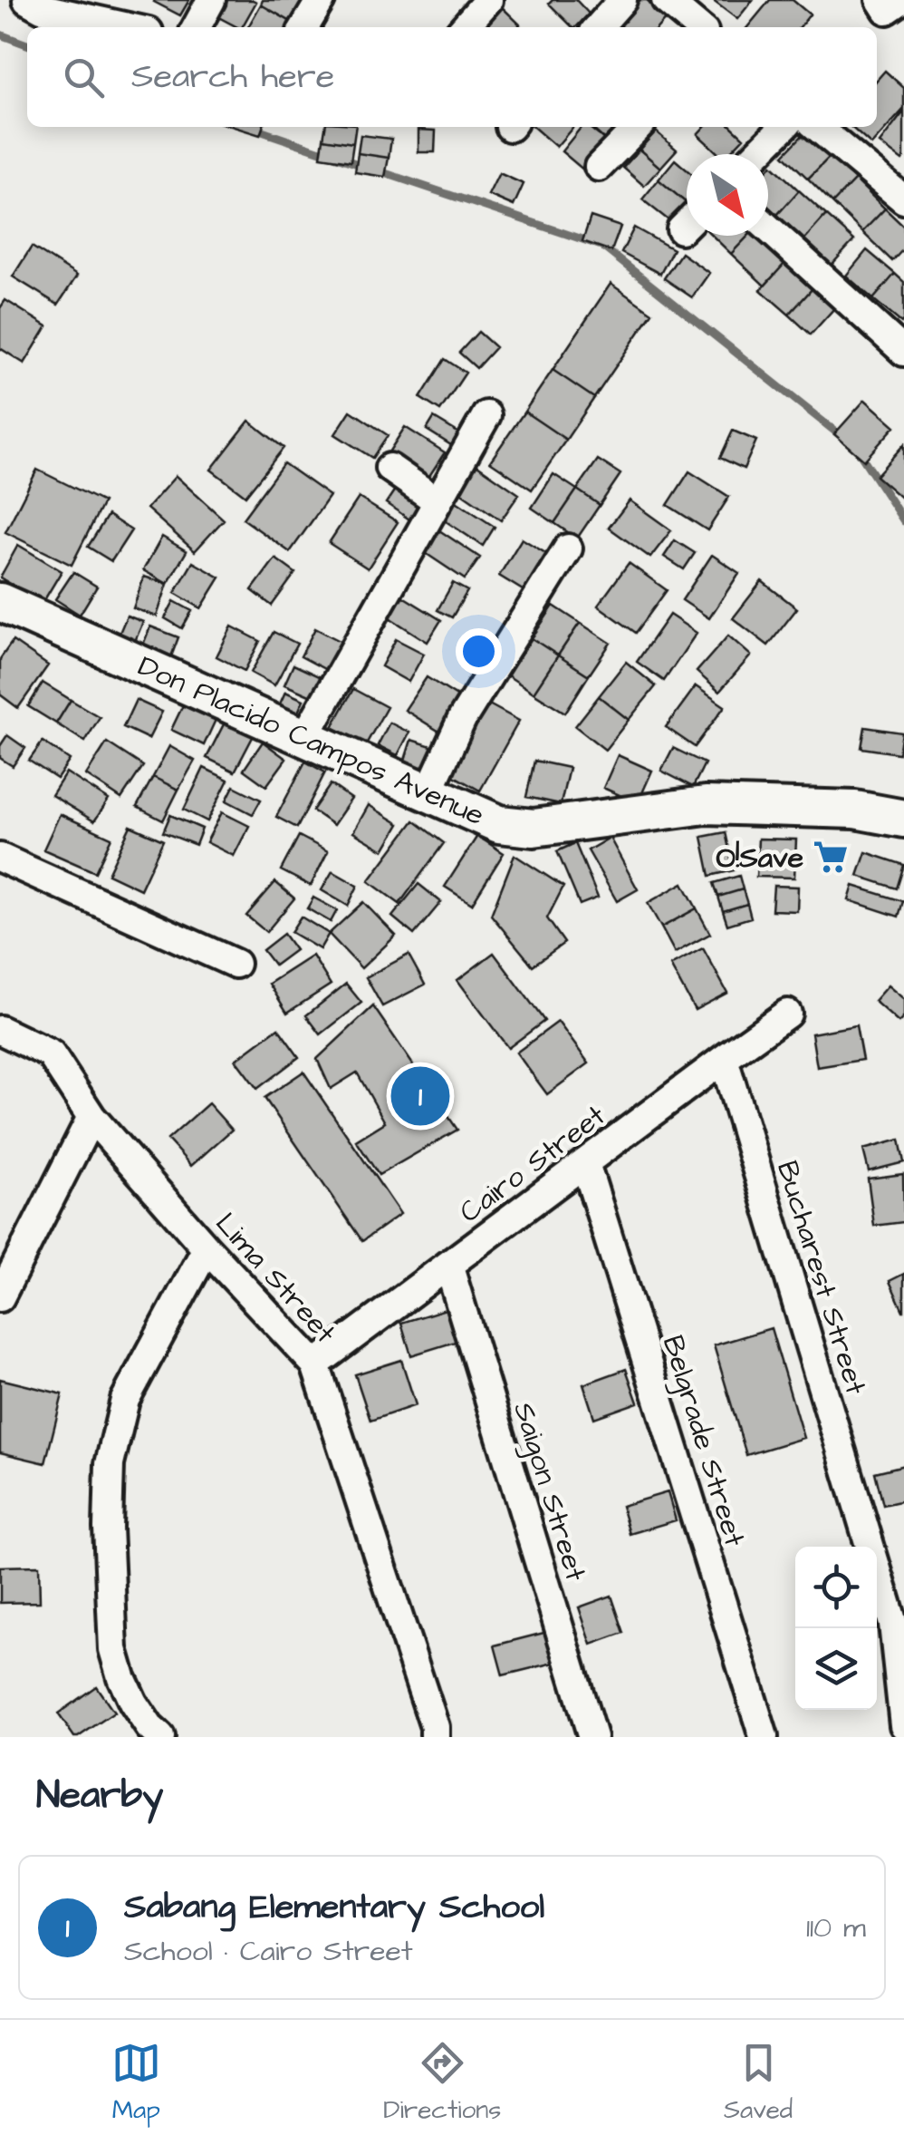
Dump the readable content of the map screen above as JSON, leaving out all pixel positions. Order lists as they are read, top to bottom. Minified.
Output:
{"streets":{"main road":["Don Placido Campos Avenue"],"street":["Cairo Street","Lima Street","Bucharest Street","Belgrade Street","Saigon Street"]},"crossings":[["Cairo Street","Lima Street"],["Cairo Street","Bucharest Street"],["Cairo Street","Belgrade Street"],["Cairo Street","Saigon Street"]],"places":{"supermarket":["O!Save"]},"north":"bottom right","page":{"search":"Search here","pins":"1","heading":"Nearby","list":[{"mark":"1","name":"Sabang Elementary School","note":"School · Cairo Street","value":"110 m"}],"nav":["Map","Directions","Saved"]}}
